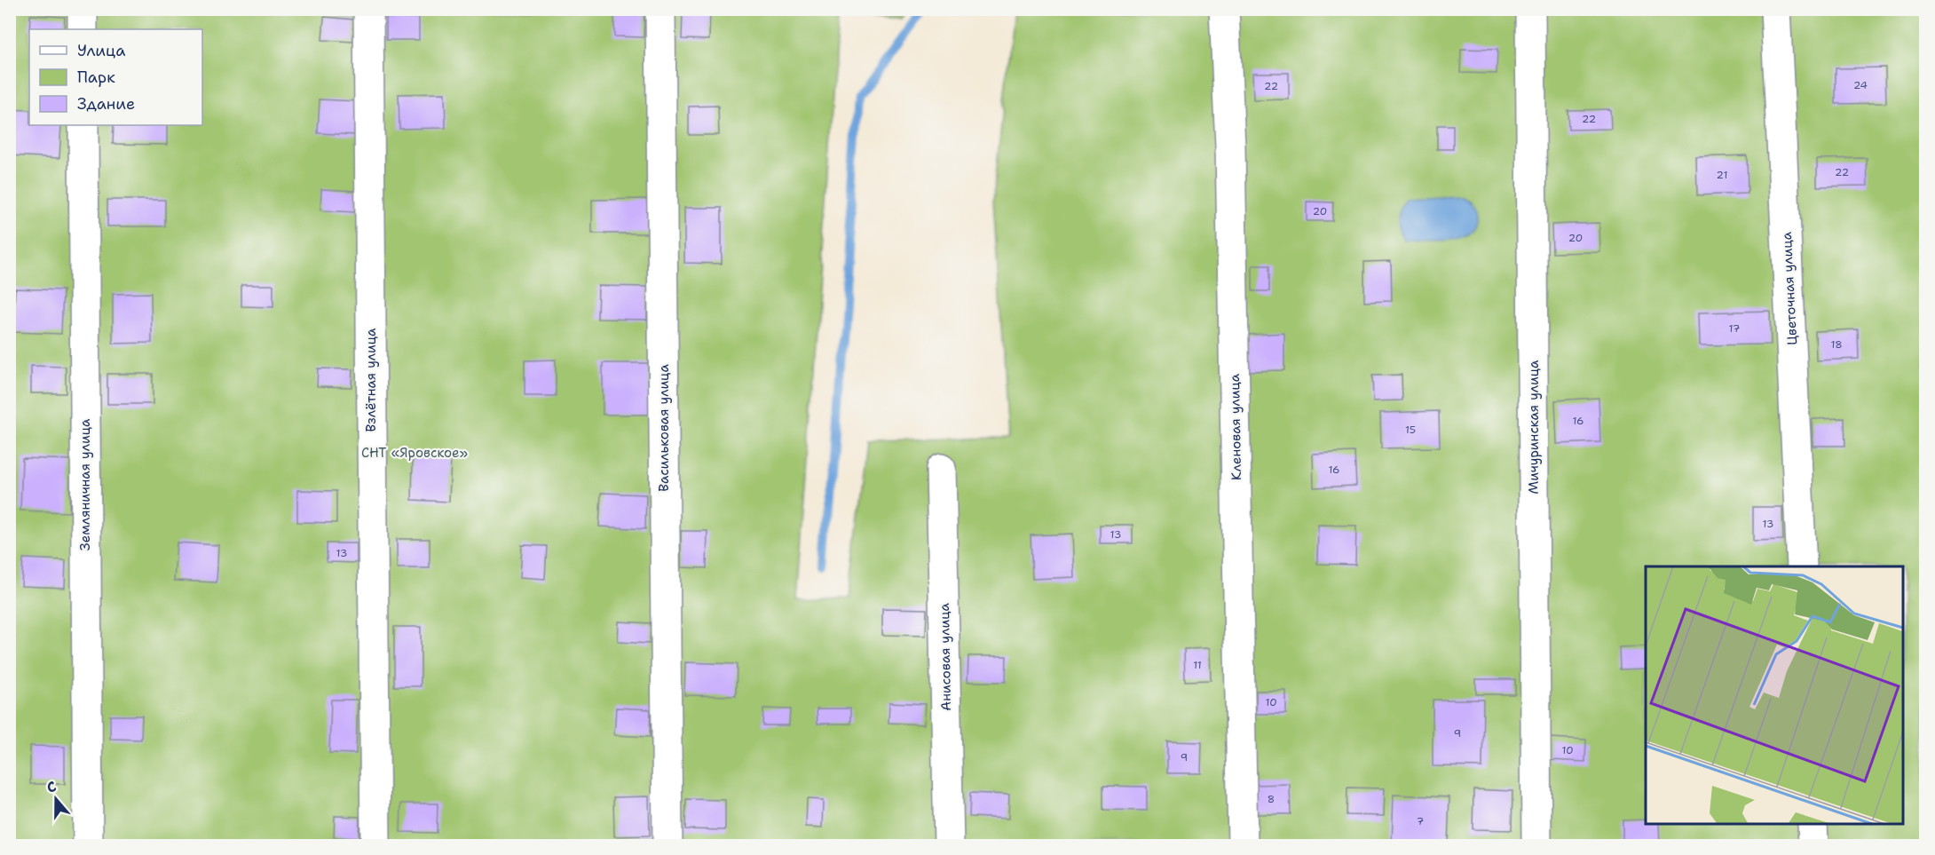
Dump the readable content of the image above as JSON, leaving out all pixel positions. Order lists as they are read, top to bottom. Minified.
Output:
{"streets":{"street":["Цветочная улица","Взлётная улица","Кленовая улица","Мичуринская улица","Васильковая улица","Земляничная улица","Анисовая улица"]},"parks":["СНТ «Яровское»"],"house_numbers":["24","22","22","22","21","20","20","17","18","16","15","16","13","13","13","11","10","9","10","9","8","7"],"legend":["Улица","Парк","Здание"],"north":"top"}
